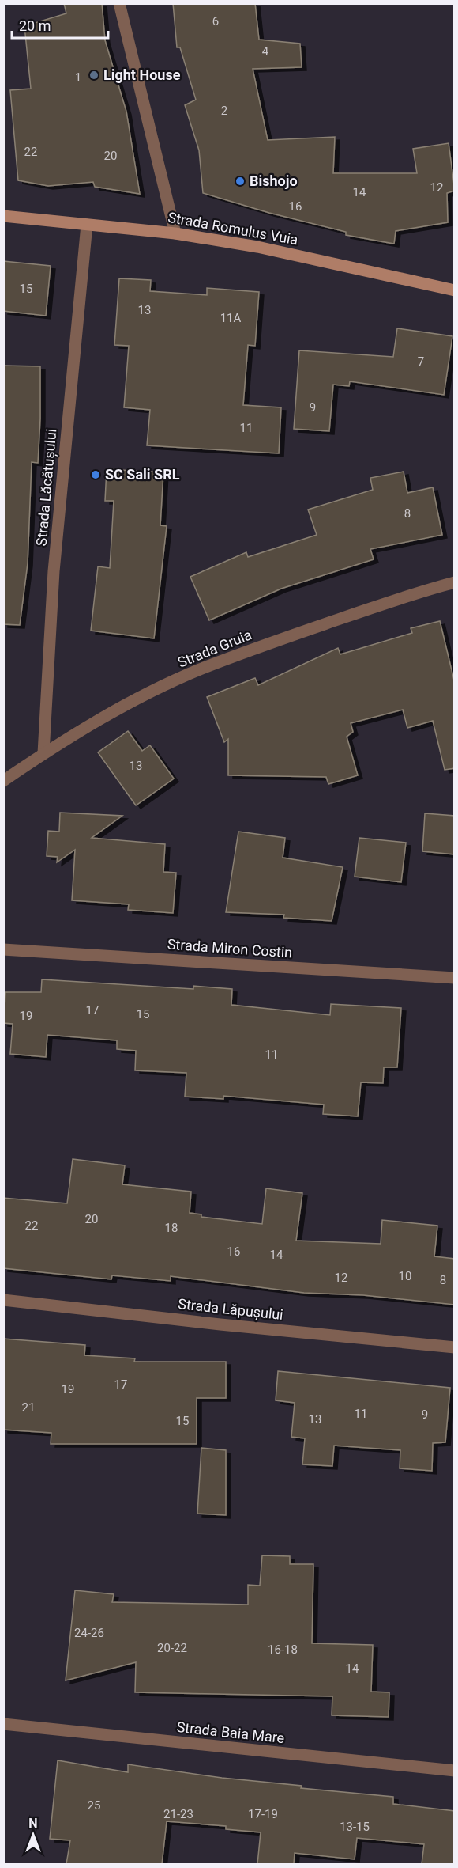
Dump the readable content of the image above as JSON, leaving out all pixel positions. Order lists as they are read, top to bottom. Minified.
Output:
{"streets":{"street":["Strada Romulus Vuia","Strada Lăcătușului","Strada Gruia","Strada Miron Costin","Strada Lăpușului","Strada Baia Mare"]},"crossings":[["Strada Romulus Vuia","Strada Lăcătușului"],["Strada Lăcătușului","Strada Gruia"]],"places":["Light House","Bishojo","SC Sali SRL"],"house_numbers":["6","4","1","2","22","20","12","14","16","15","13","11A","7","9","11","8","13","17","15","19","11","20","22","18","16","14","10","12","8","17","19","21","11","9","13","15","24-26","20-22","16-18","14","25","21-23","17-19","13-15"],"scale_bar":"20 m","north":"top"}
